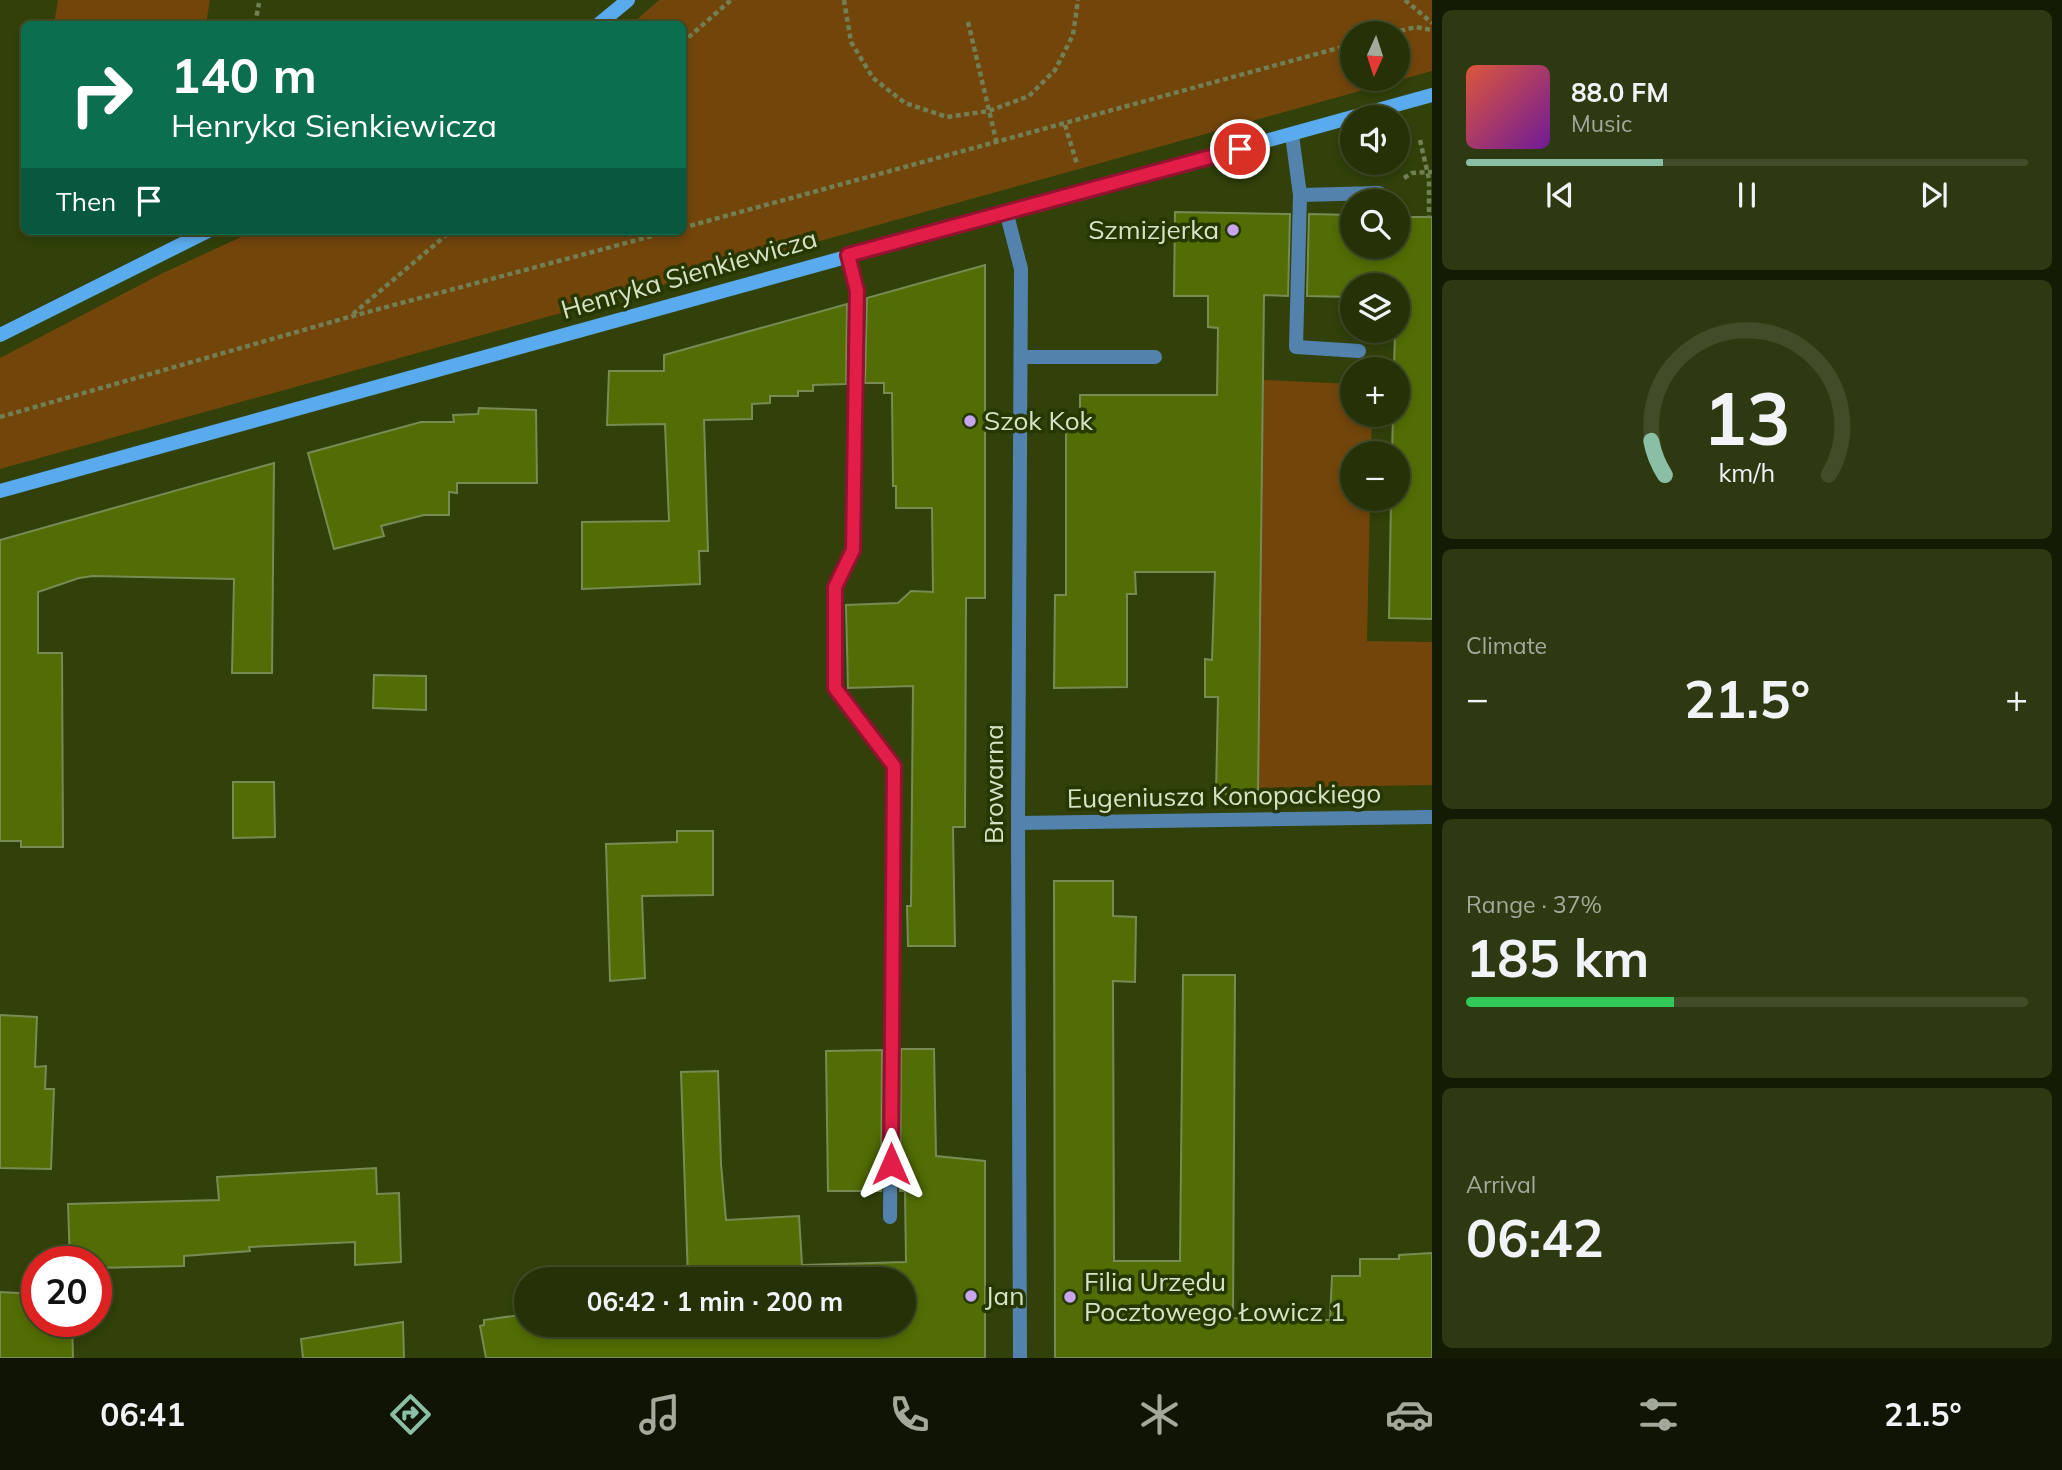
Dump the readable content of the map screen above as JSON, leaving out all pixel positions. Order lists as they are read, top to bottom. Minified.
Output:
{"streets":{"street":["Henryka Sienkiewicza","Browarna","Eugeniusza Konopackiego"]},"crossings":[["Henryka Sienkiewicza","Browarna"],["Browarna","Eugeniusza Konopackiego"]],"places":["Szmizjerka","Szok Kok","Jan","Filia Urzędu Pocztowego Łowicz 1"],"north":"bottom","page":{"map_buttons":["+","−"],"turn":["140 m","Henryka Sienkiewicza"],"song":["88.0 FM","Music"],"then":"Then","tile":["Climate",["Range · 37%","185 km"],["Arrival","06:42"]],"heat":["−","21.5°","+"],"limit":"20","trip":"06:42 · 1 min · 200 m","tabs":["06:41","21.5°"],"gauge":["13","km/h"]}}
